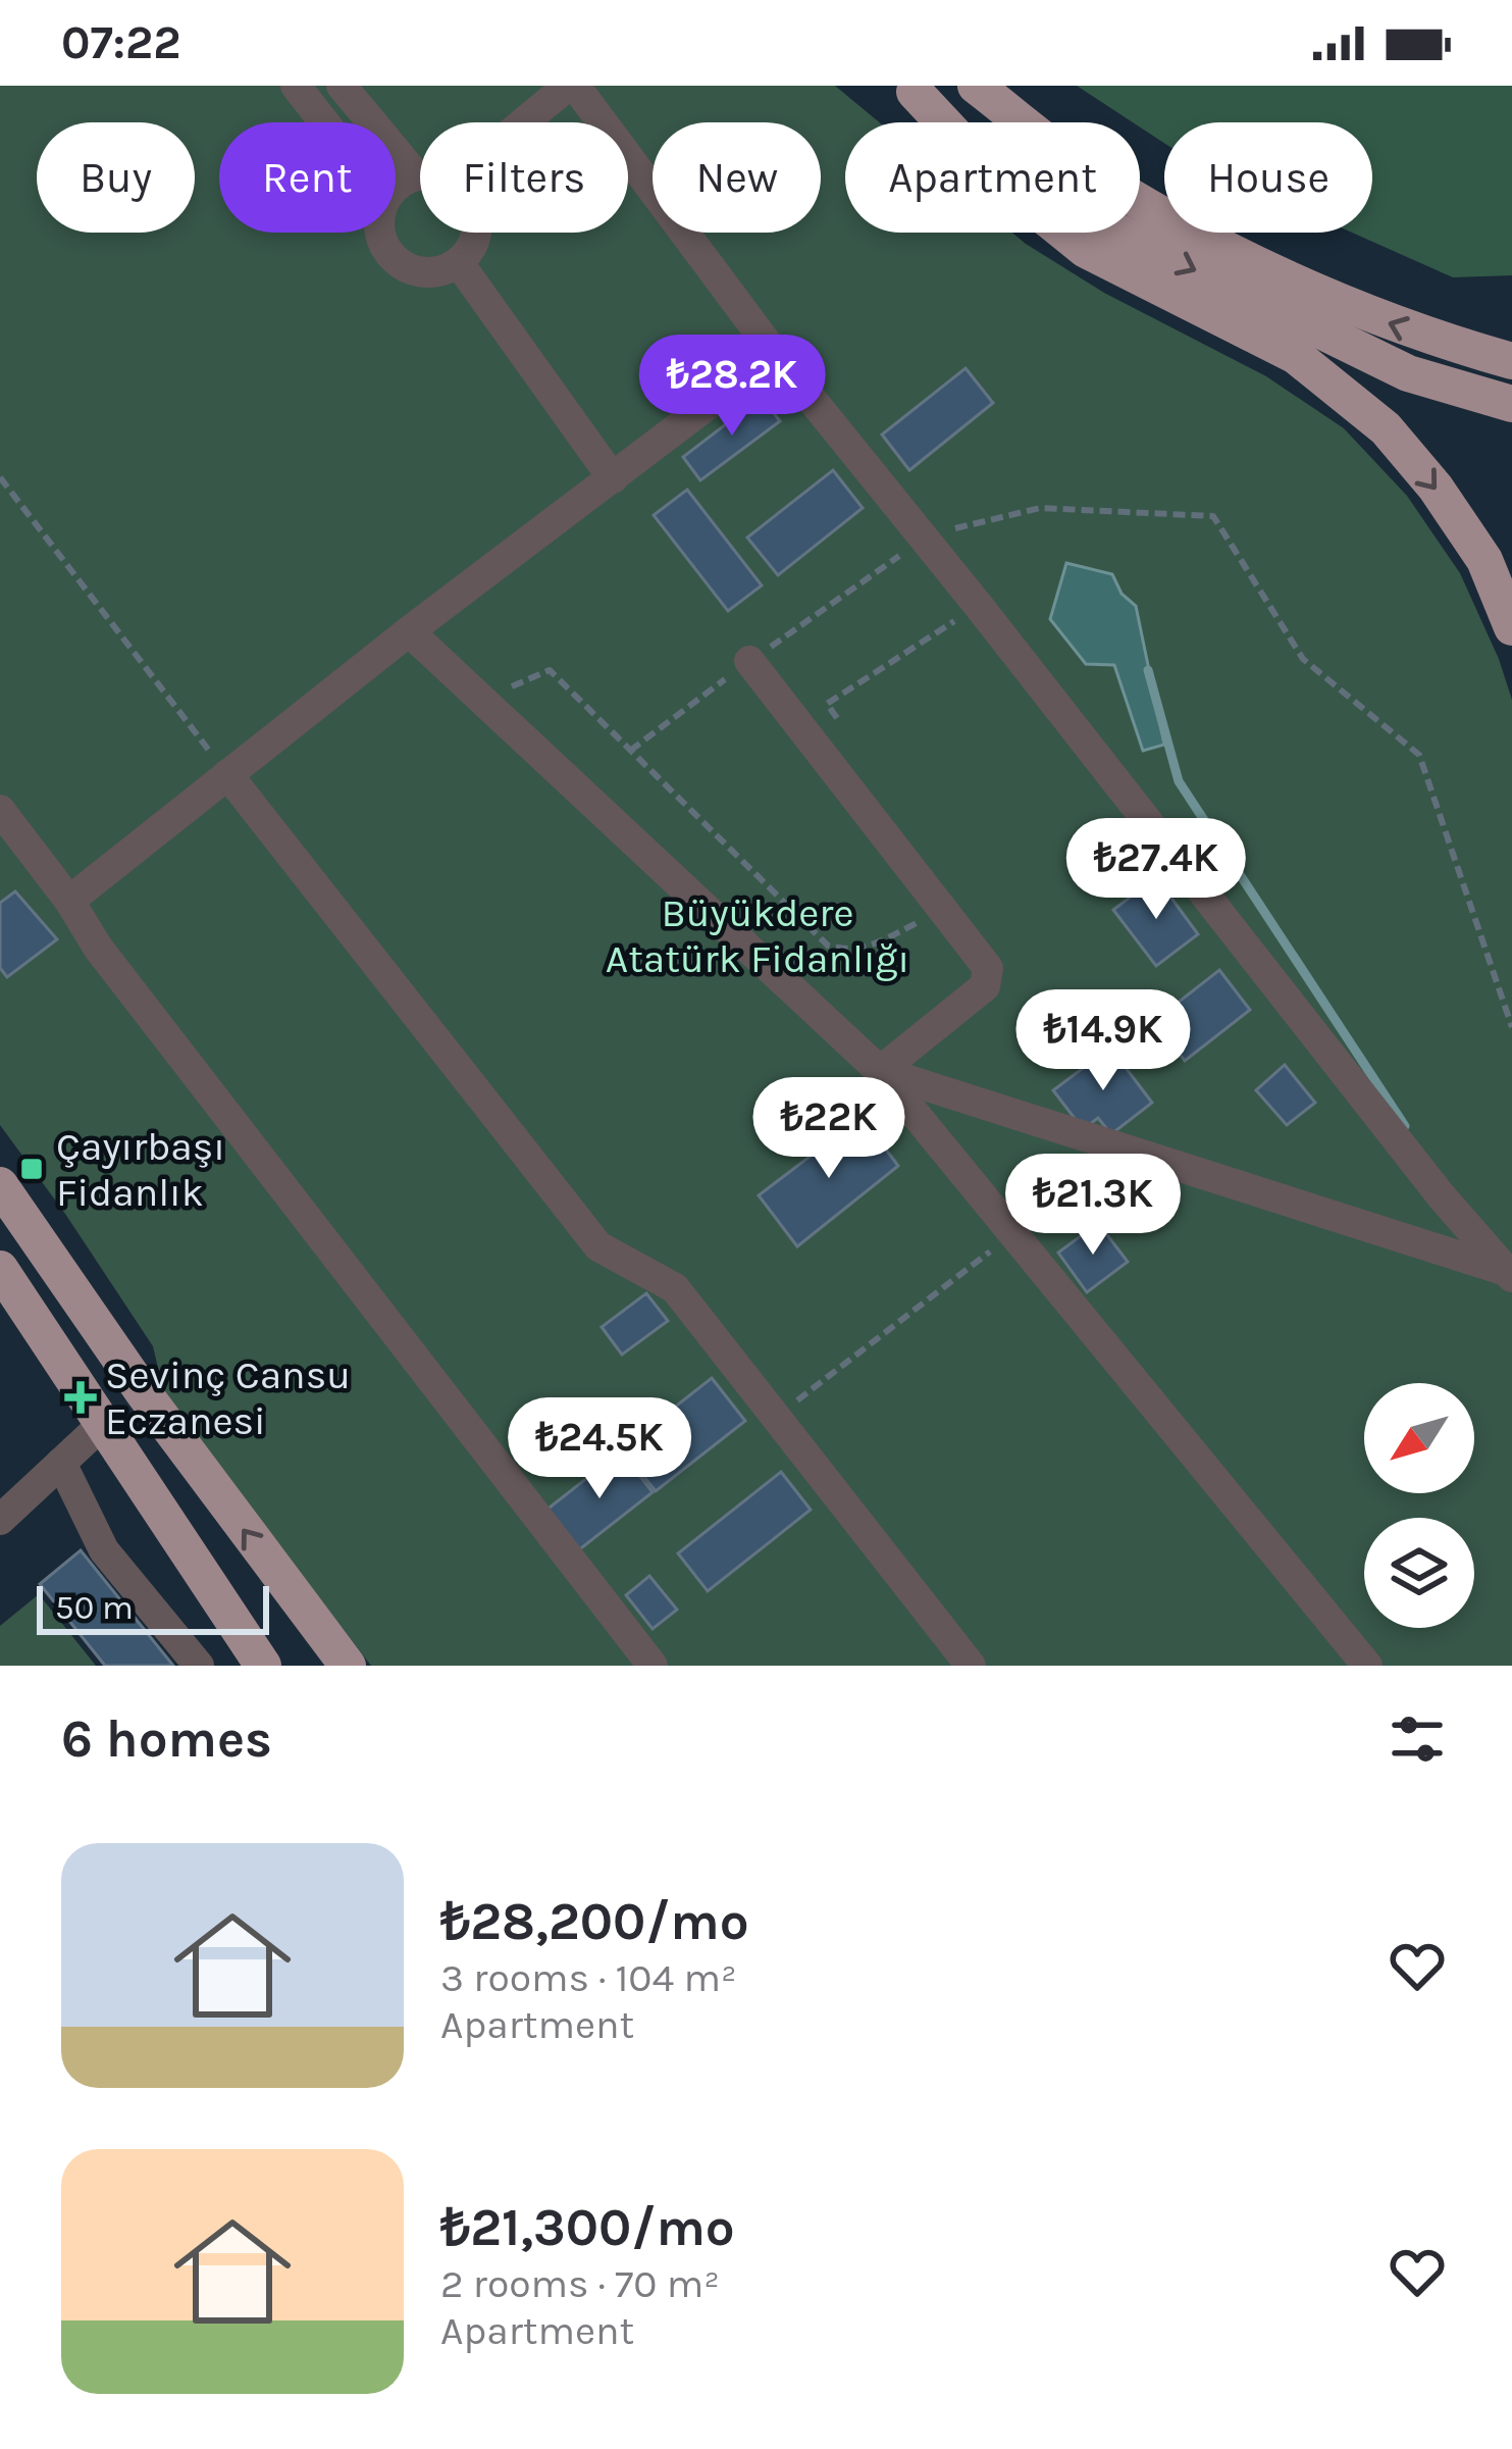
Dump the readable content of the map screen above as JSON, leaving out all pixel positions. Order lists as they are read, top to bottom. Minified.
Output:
{"parks":["Büyükdere Atatürk Fidanlığı"],"places":{"transit":["Çayırbaşı Fidanlık"],"health":["Sevinç Cansu Eczanesi"]},"scale_bar":"50 m","north":"bottom left","page":{"status":"07:22","chip":["Buy","Rent","Filters","New","Apartment","House"],"price":["₺28.2K","₺27.4K","₺14.9K","₺22K","₺21.3K","₺24.5K"],"scale":"50 m","heading":"6 homes","list":[{"name":"₺28,200/mo","note":"3 rooms · 104 m² · Apartment"},{"name":"₺21,300/mo","note":"2 rooms · 70 m² · Apartment"}]}}
